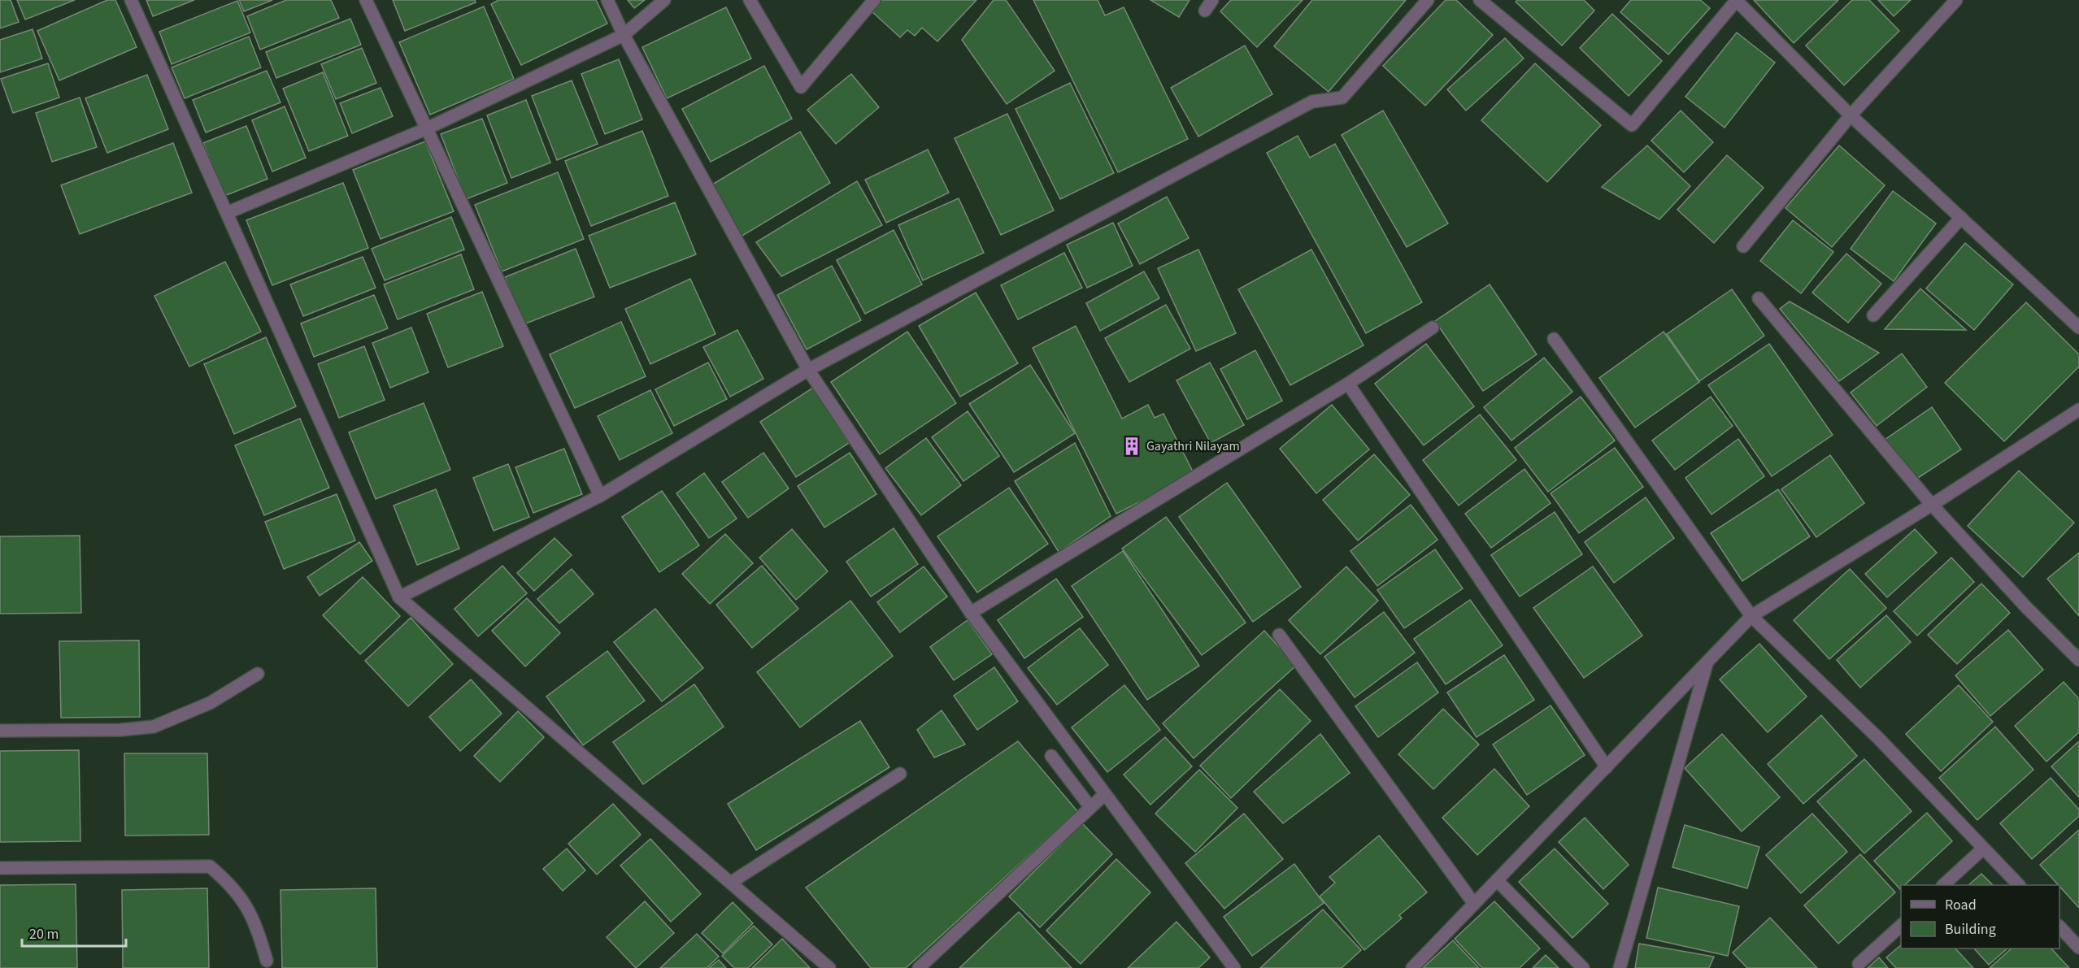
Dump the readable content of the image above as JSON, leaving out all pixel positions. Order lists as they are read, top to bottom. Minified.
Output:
{"places":{"building":["Gayathri Nilayam"]},"legend":["Road","Building"],"scale_bar":"20 m"}
